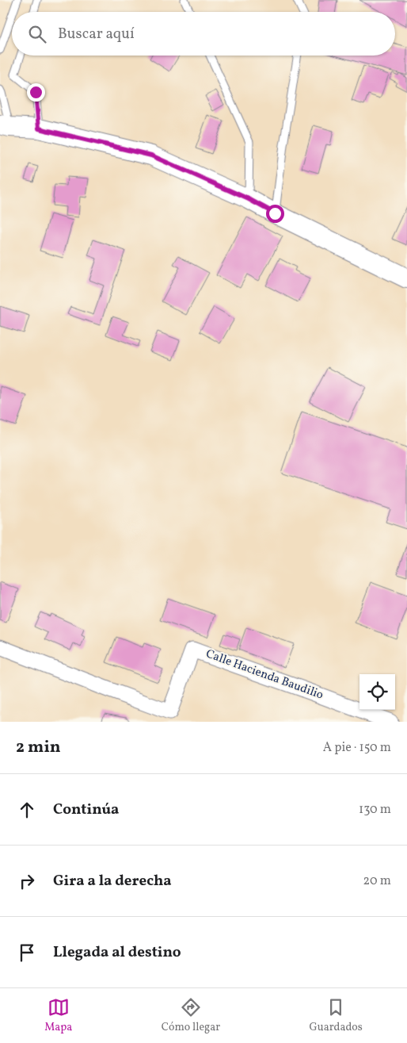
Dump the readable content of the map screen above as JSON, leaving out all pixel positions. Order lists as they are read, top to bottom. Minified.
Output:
{"streets":{"street":["Calle Hacienda Baudilio"]},"page":{"search":"Buscar aquí","heading":["2 min","A pie · 150 m"],"list":[["Continúa","130 m"],["Gira a la derecha","20 m"],"Llegada al destino"],"nav":["Mapa","Cómo llegar","Guardados"]}}
